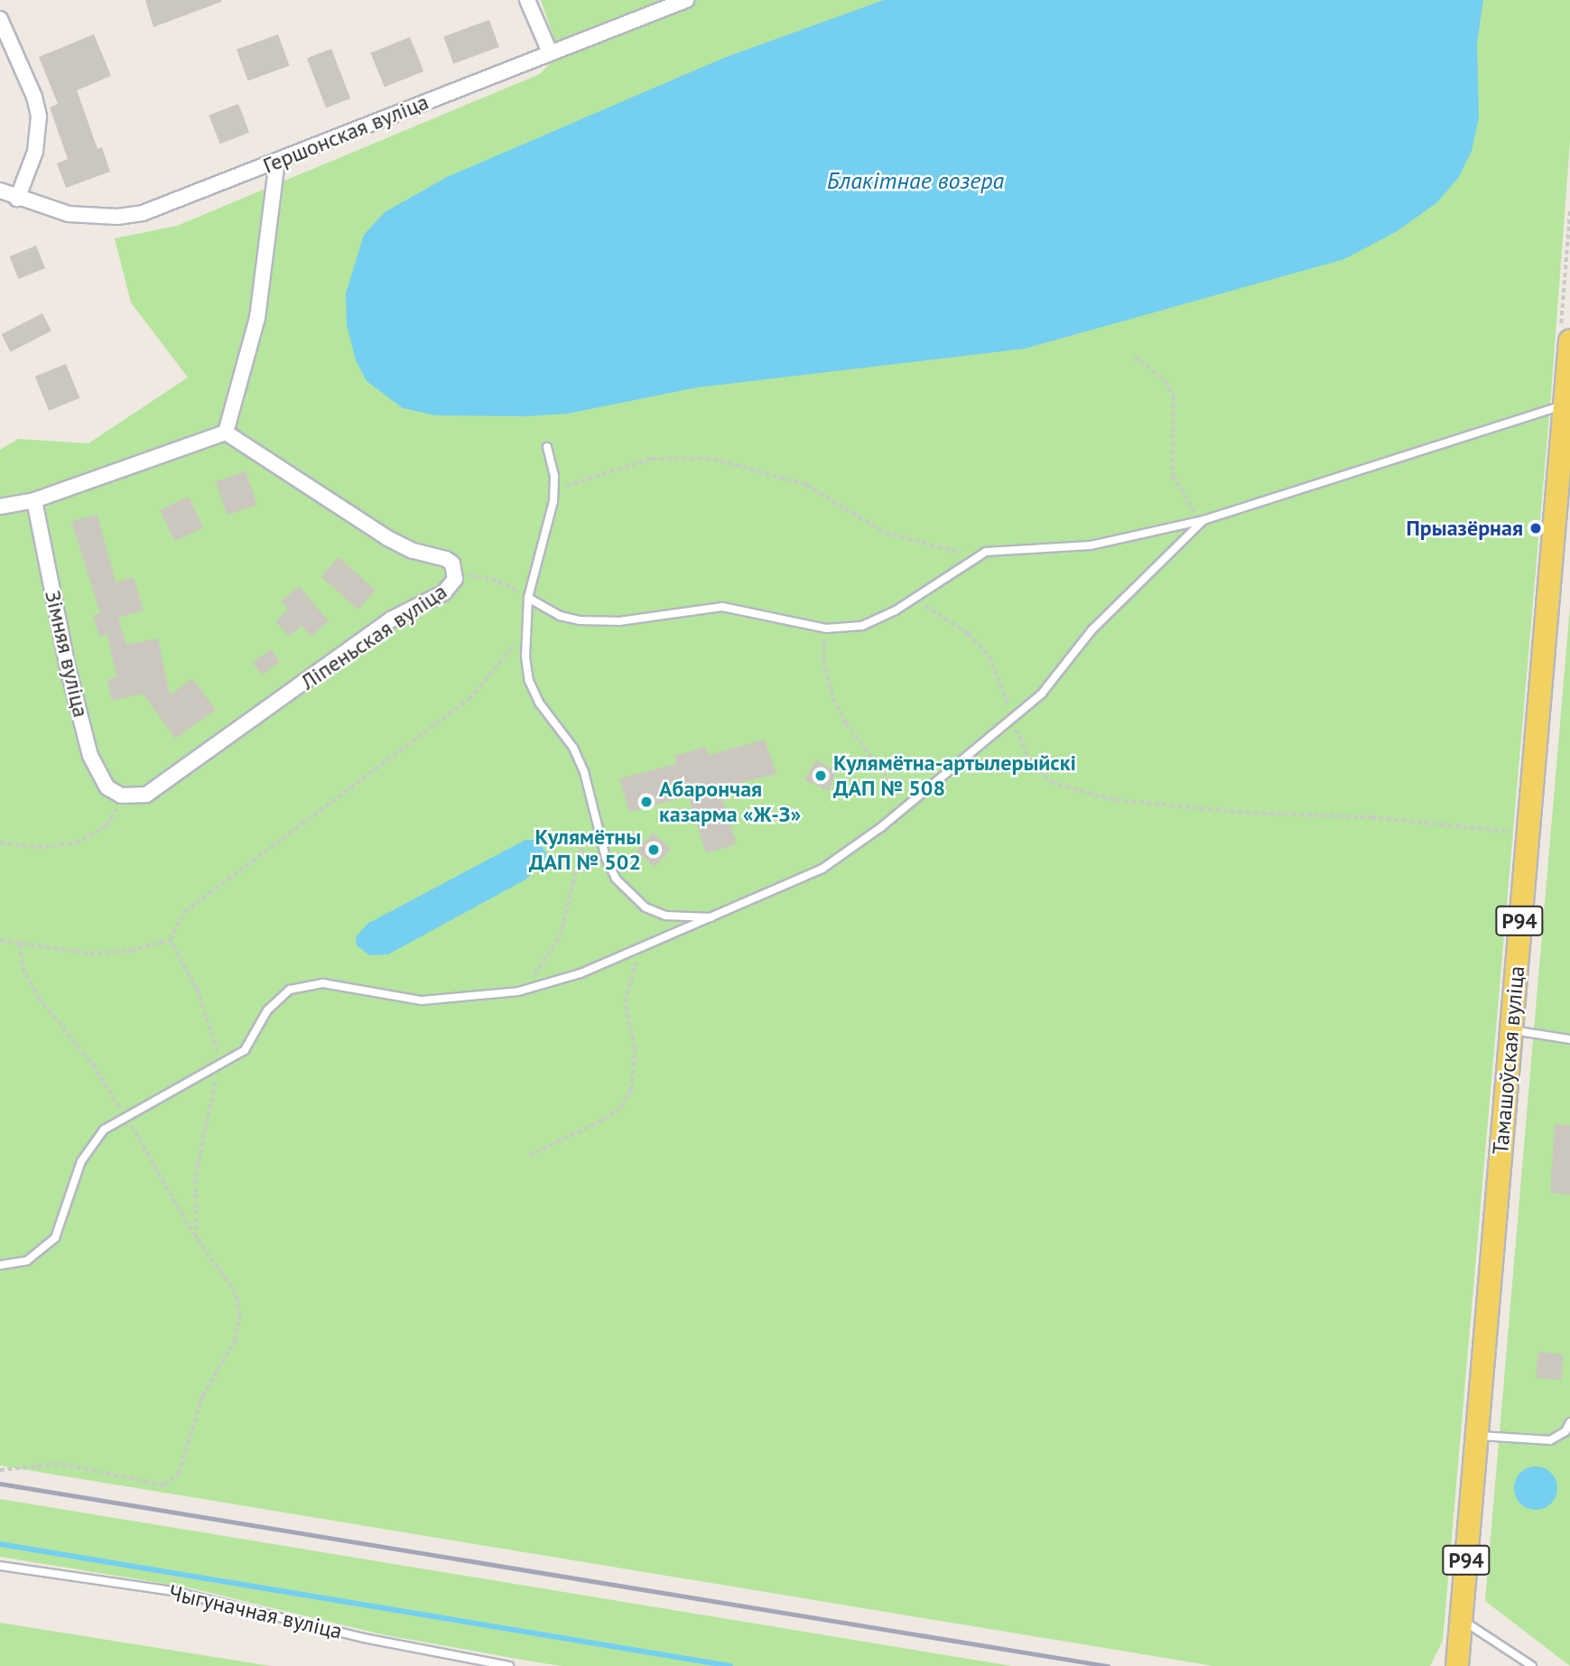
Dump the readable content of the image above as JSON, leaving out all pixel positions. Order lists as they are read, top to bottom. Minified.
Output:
{"streets":{"main road":["Р94","Тамашоўская вуліца"],"street":["Гершонская вуліца","Ліпеньская вуліца","Зімняя вуліца"],"lane":["Чыгуначная вуліца"]},"crossings":[["Ліпеньская вуліца","Зімняя вуліца"]],"water":["Блакітнае возера"],"places":["Прыазёрная","Кулямётна-артылерыйскі ДАП № 508","Абарончая казарма «Ж-З»","Кулямётны ДАП № 502"]}
